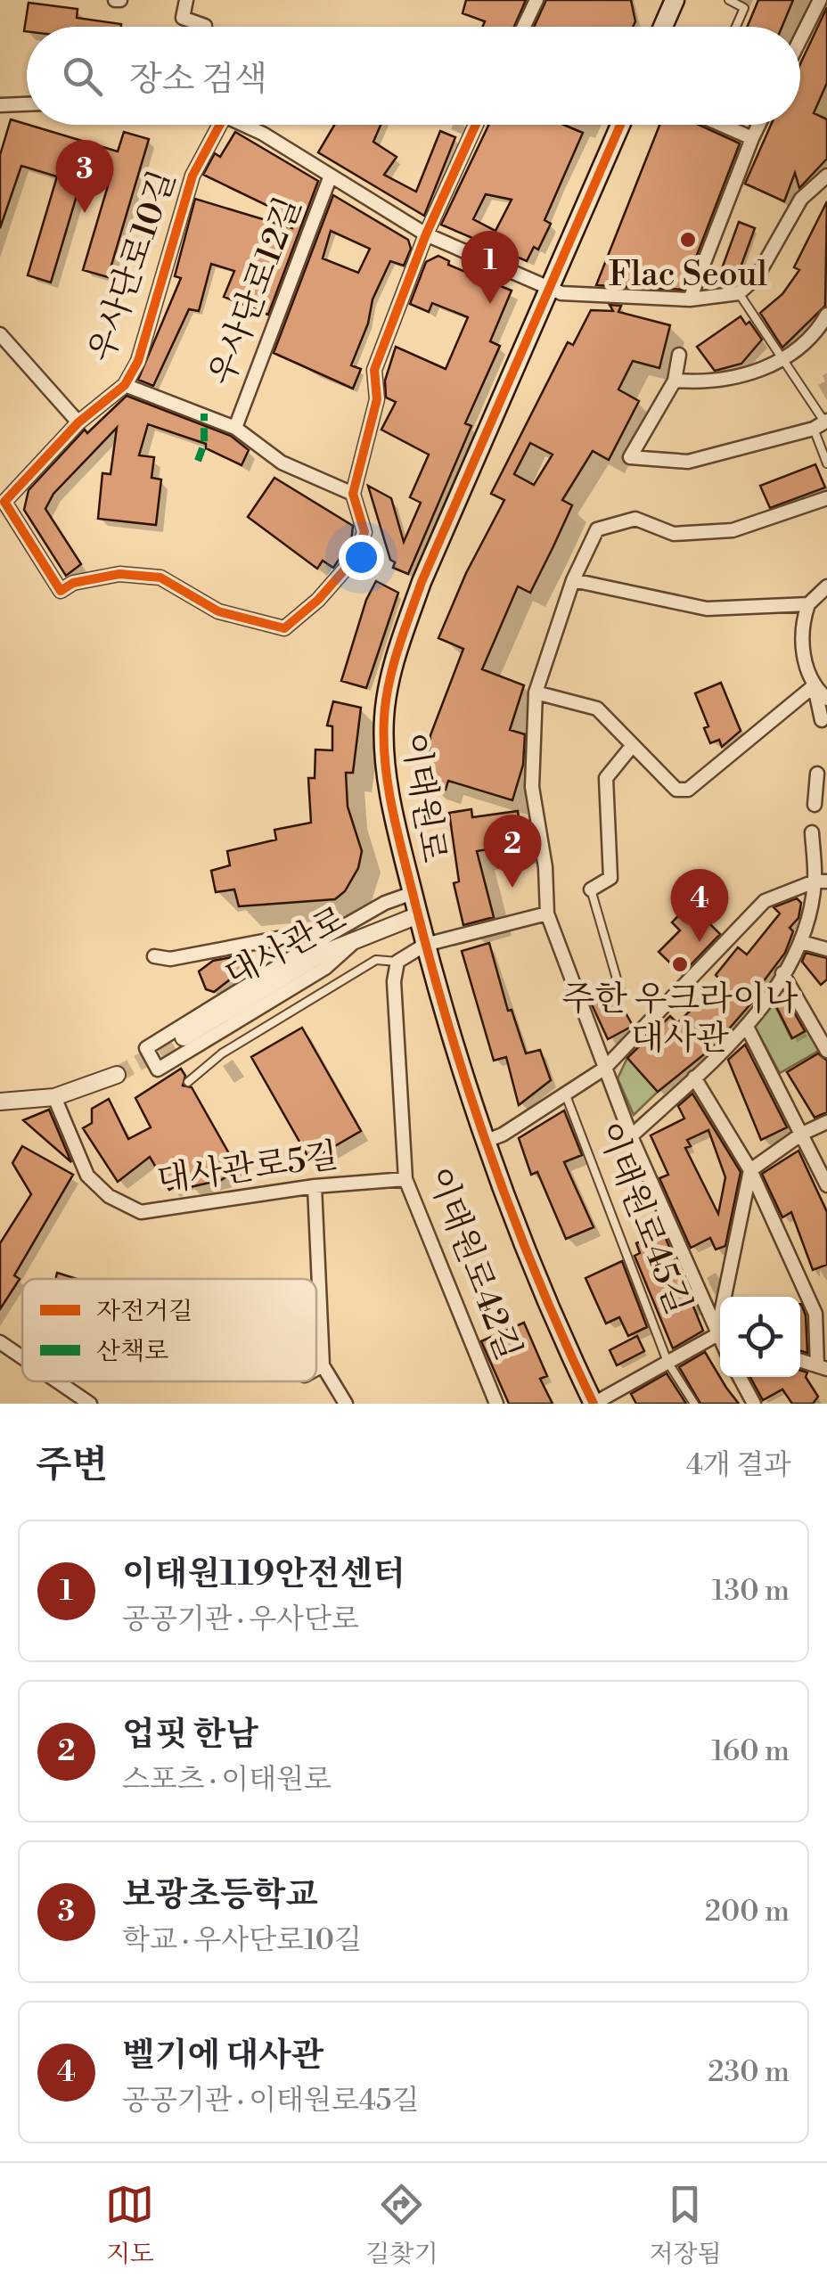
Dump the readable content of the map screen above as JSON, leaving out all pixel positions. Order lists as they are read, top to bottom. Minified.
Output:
{"streets":{"main road":["이태원로"],"street":["우사단로10길","우사단로12길","대사관로","대사관로5길","이태원로45길","이태원로42길"]},"crossings":[["이태원로","대사관로"],["이태원로","이태원로45길"],["대사관로5길","이태원로42길"]],"places":["Flac Seoul","주한 우크라이나 대사관"],"legend":["자전거길","산책로"],"page":{"search":"장소 검색","pins":["3","1","2","4"],"heading":["주변","4개 결과"],"list":[{"mark":"1","name":"이태원119안전센터","note":"공공기관 · 우사단로","value":"130 m"},{"mark":"2","name":"업핏 한남","note":"스포츠 · 이태원로","value":"160 m"},{"mark":"3","name":"보광초등학교","note":"학교 · 우사단로10길","value":"200 m"},{"mark":"4","name":"벨기에 대사관","note":"공공기관 · 이태원로45길","value":"230 m"}],"nav":["지도","길찾기","저장됨"]}}
